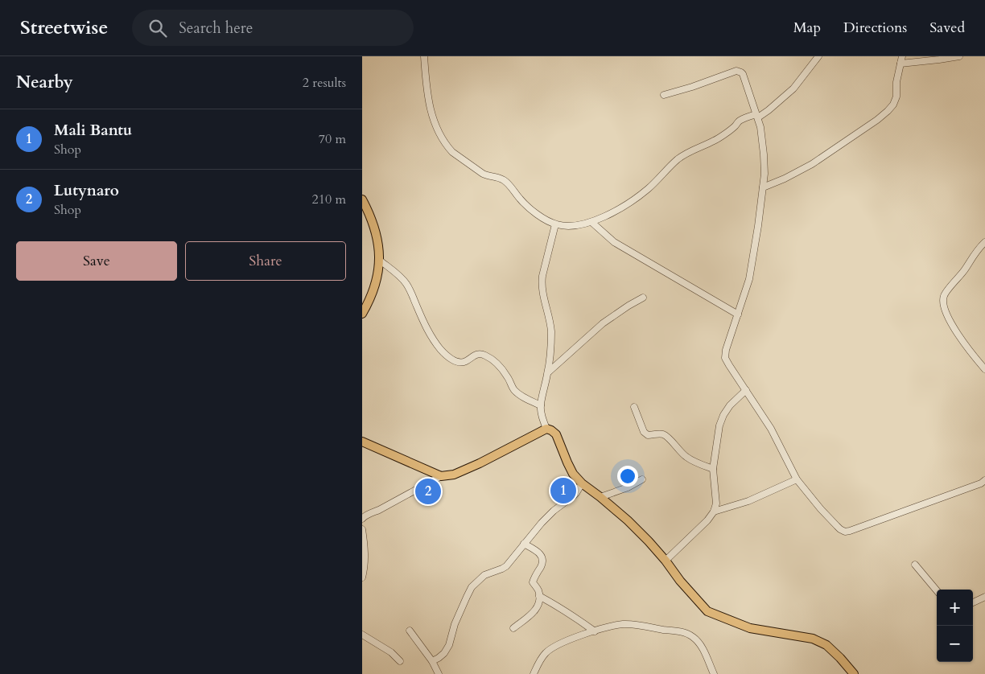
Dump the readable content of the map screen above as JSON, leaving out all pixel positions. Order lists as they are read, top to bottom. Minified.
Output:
{"page":{"header":"Streetwise","search":"Search here","nav":["Map","Directions","Saved"],"heading":["Nearby","2 results"],"list":[{"mark":"1","name":"Mali Bantu","note":"Shop","value":"70 m"},{"mark":"2","name":"Lutynaro","note":"Shop","value":"210 m"}],"buttons":["Save","Share"],"pins":["1","2"],"map_buttons":["+","−"]}}
